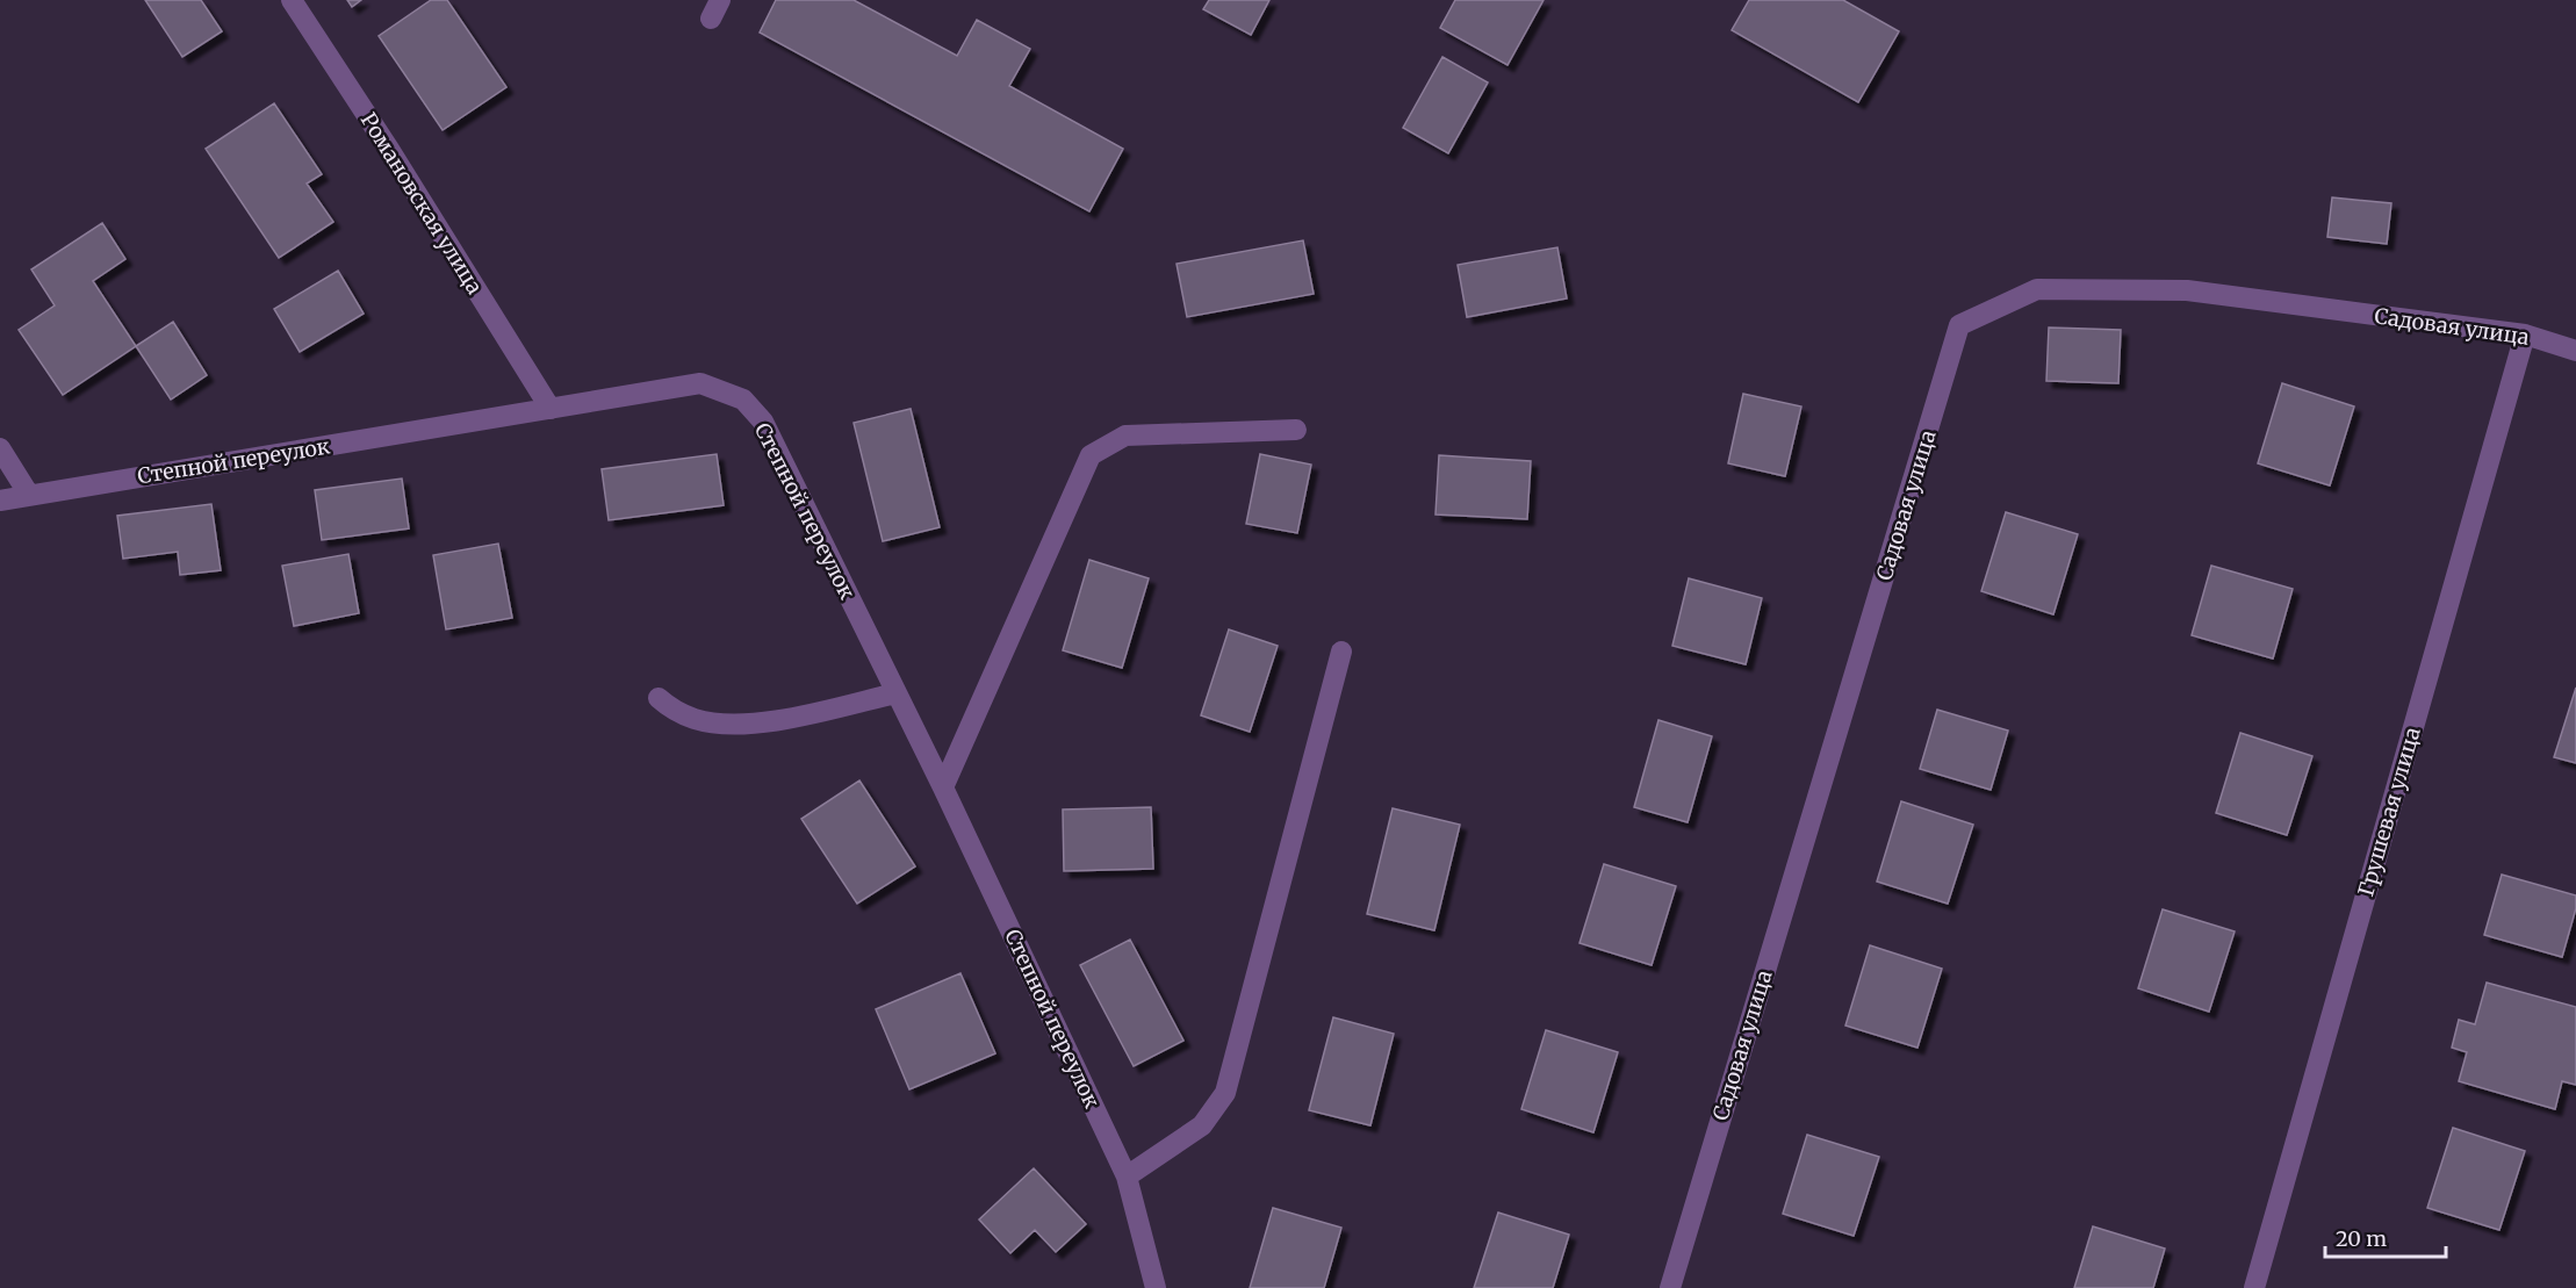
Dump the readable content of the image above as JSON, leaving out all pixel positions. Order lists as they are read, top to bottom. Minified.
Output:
{"streets":{"street":["Романовская улица","Садовая улица","Степной переулок","Грушевая улица"]},"crossings":[["Романовская улица","Степной переулок"],["Садовая улица","Грушевая улица"]],"scale_bar":"20 m"}
